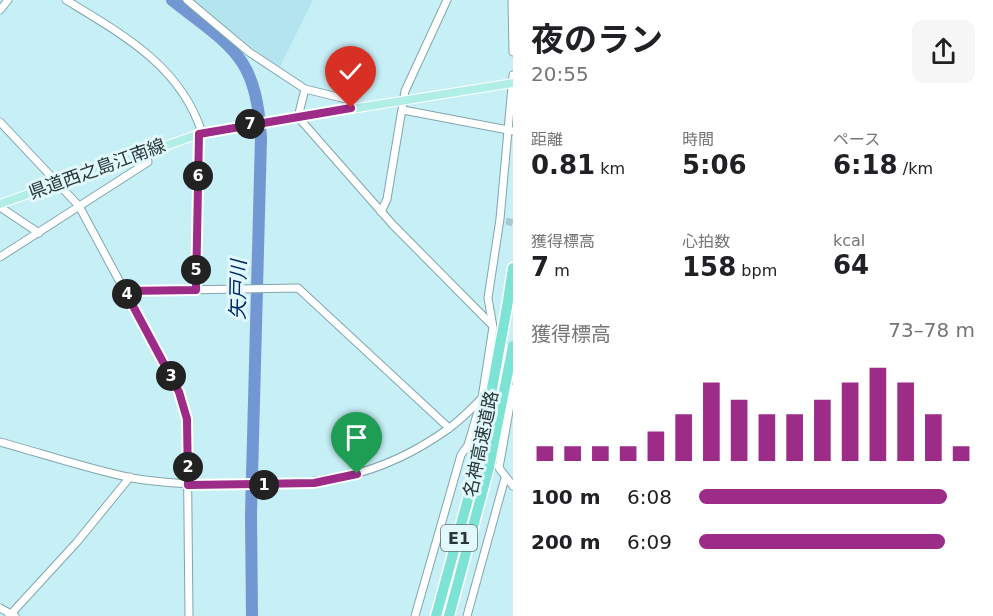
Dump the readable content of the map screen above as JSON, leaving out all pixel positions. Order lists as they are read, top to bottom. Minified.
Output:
{"streets":{"highway":["名神高速道路","E1"],"main road":["県道西之島江南線"]},"water":["矢戸川"],"page":{"heading":["夜のラン","20:55"],"stats":[["距離","0.81 km"],["時間","5:06"],["ペース","6:18 /km"],["獲得標高","7 m"],["心拍数","158 bpm"],["kcal","64"]],"pins":["7","6","5","4","3","2","1"],"chart":["獲得標高","73–78 m"],"list":[{"name":"100 m","note":"6:08"},{"name":"200 m","note":"6:09"}]}}
